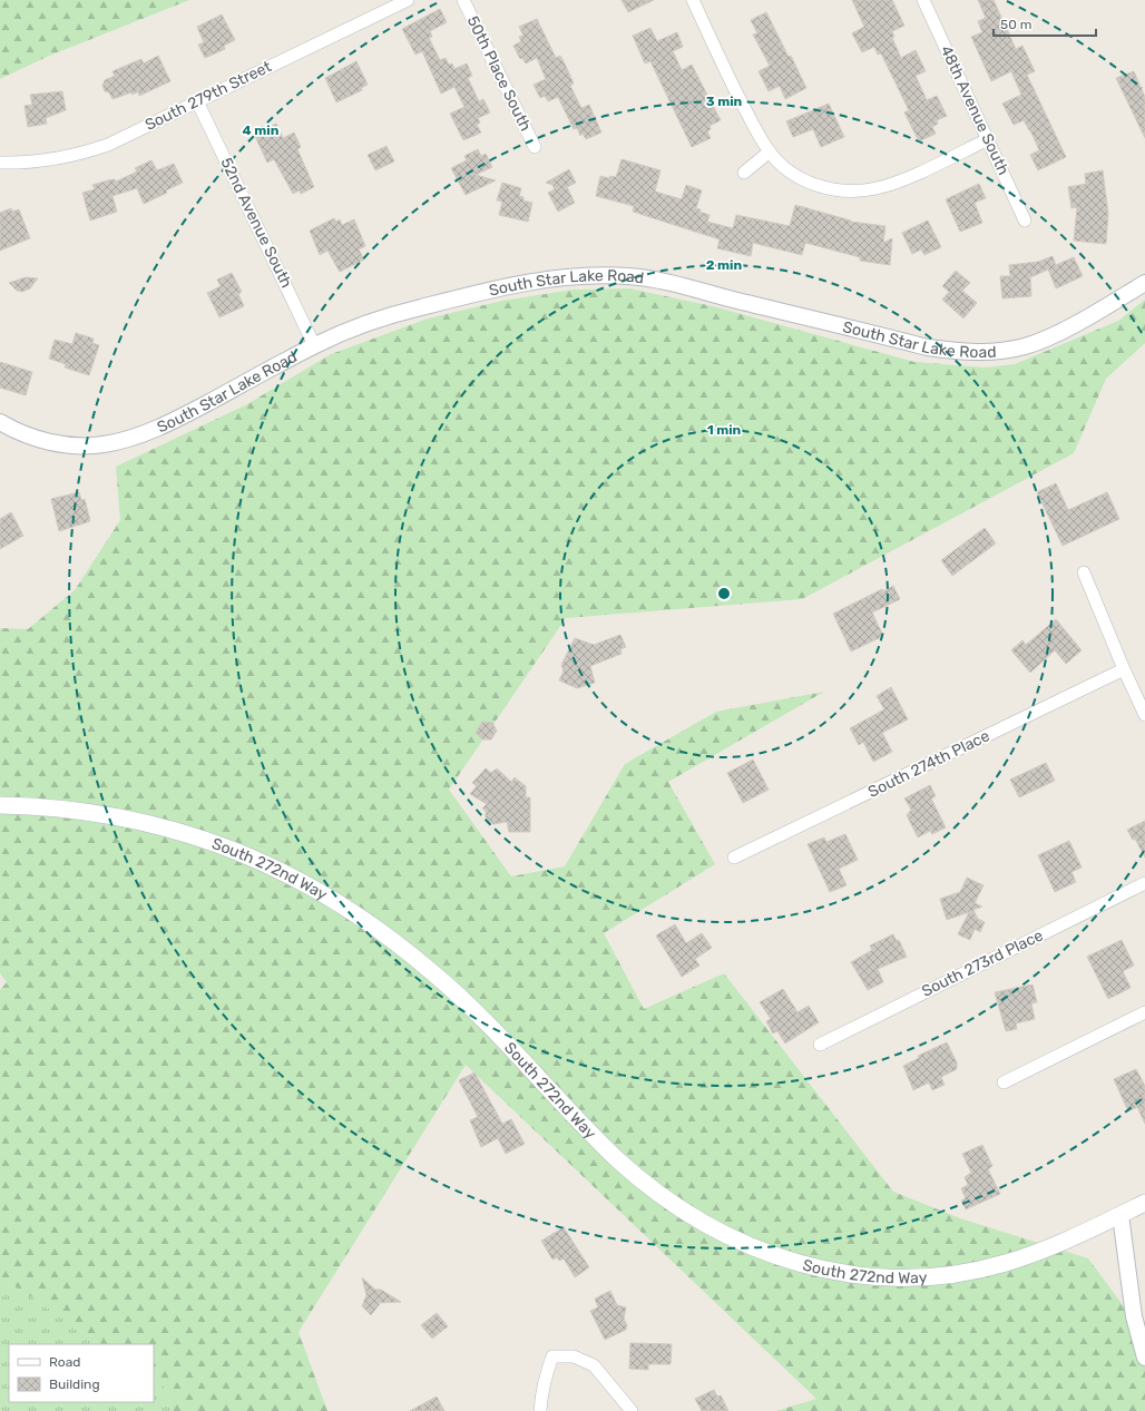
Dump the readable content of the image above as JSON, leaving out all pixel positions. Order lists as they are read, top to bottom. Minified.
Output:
{"streets":{"main road":["South 272nd Way"],"street":["50th Place South","South 279th Street","48th Avenue South","52nd Avenue South","South Star Lake Road","South 274th Place","South 273rd Place"]},"crossings":[["South 279th Street","52nd Avenue South"],["52nd Avenue South","South Star Lake Road"]],"legend":["Road","Building"],"scale_bar":"50 m","rings":["3 min","4 min","2 min","1 min"]}
